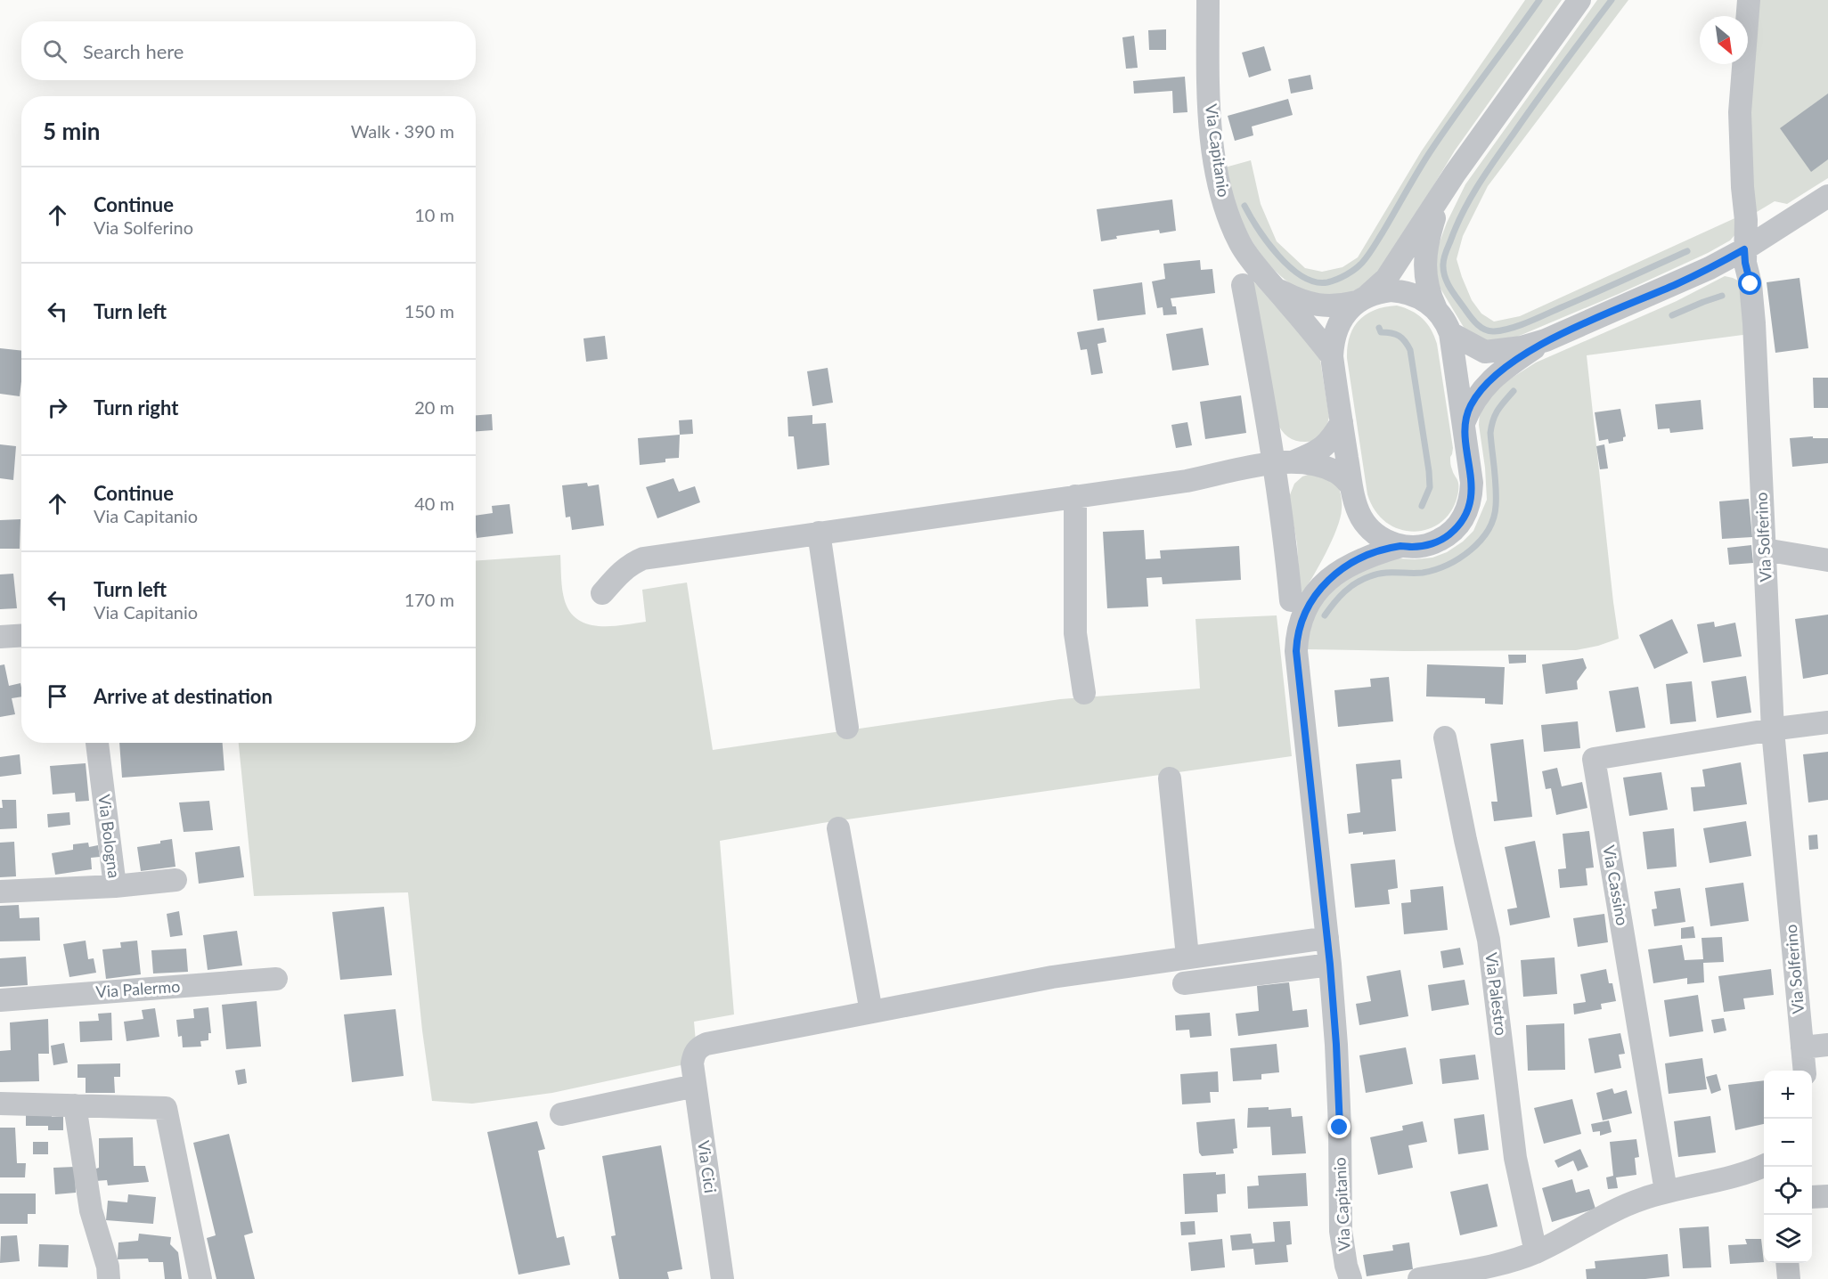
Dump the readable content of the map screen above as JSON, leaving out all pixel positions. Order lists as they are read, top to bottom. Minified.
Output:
{"streets":{"street":["Via Capitanio","Via Solferino","Via Bologna","Via Cassino","Via Palermo","Via Palestro","Via Cici"]},"crossings":[["Via Solferino","Via Cassino"]],"north":"bottom right","page":{"search":"Search here","heading":["5 min","Walk · 390 m"],"list":[["Continue","Via Solferino","10 m"],["Turn left","150 m"],["Turn right","20 m"],["Continue","Via Capitanio","40 m"],["Turn left","Via Capitanio","170 m"],"Arrive at destination"],"map_buttons":["+","−"]}}
